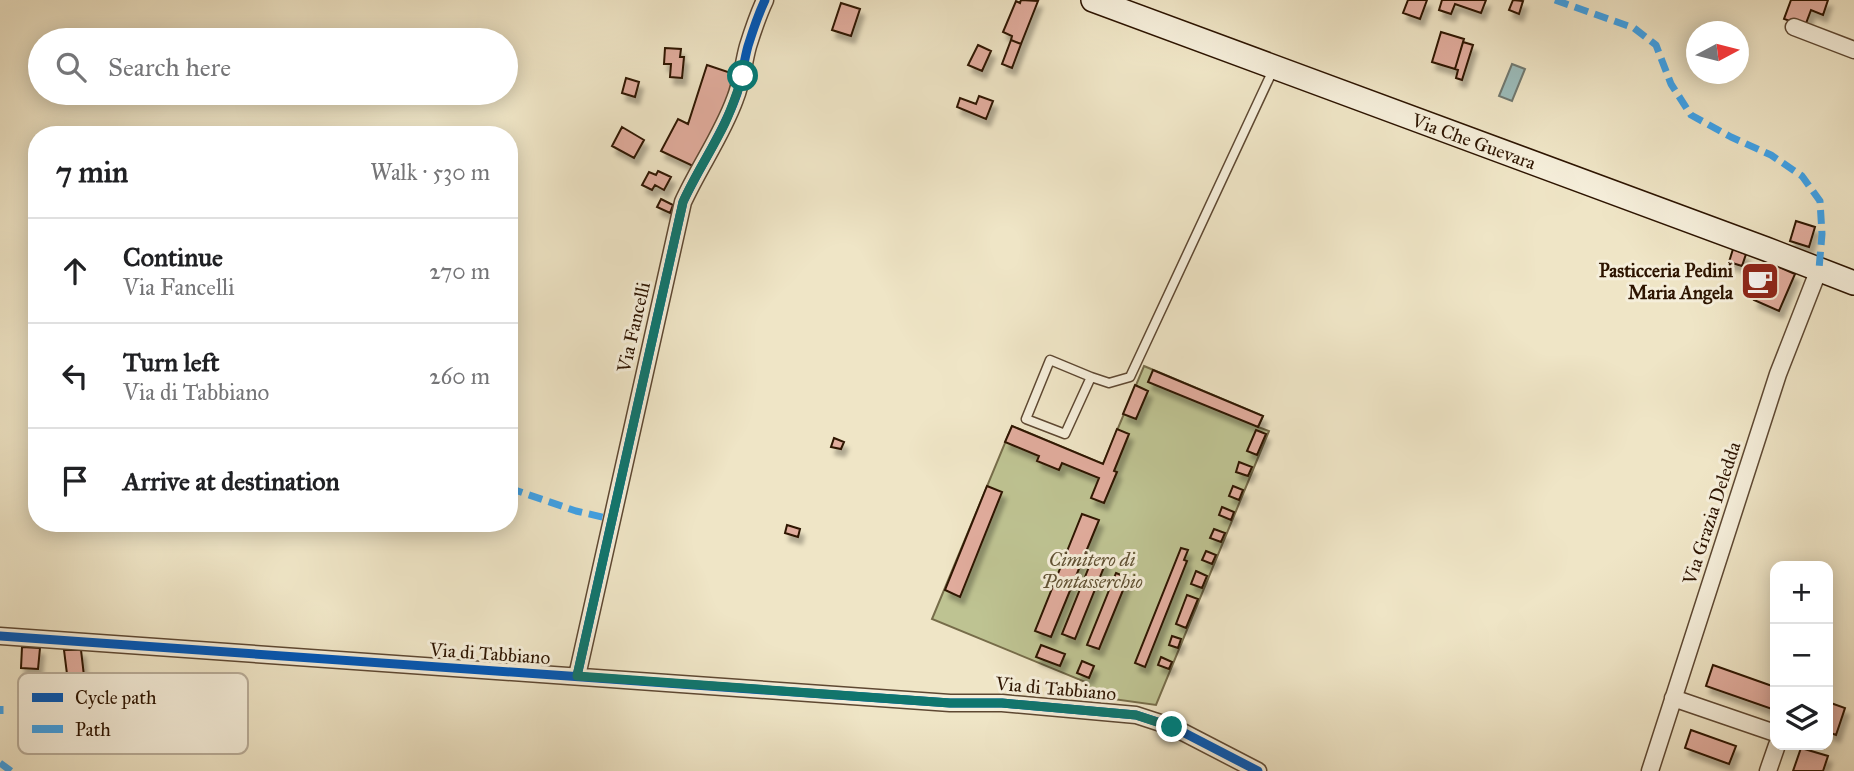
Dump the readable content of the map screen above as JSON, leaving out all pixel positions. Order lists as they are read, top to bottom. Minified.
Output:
{"streets":{"main road":["Via Che Guevara"],"street":["Via Fancelli","Via Grazia Deledda","Via di Tabbiano"]},"crossings":[["Via Che Guevara","Via Grazia Deledda"],["Via Fancelli","Via di Tabbiano"]],"parks":["Cimitero di Pontasserchio"],"places":{"cafe":["Pasticceria Pedini Maria Angela"]},"legend":["Cycle path","Path"],"north":"right","page":{"search":"Search here","heading":["7 min","Walk · 530 m"],"list":[["Continue","Via Fancelli","270 m"],["Turn left","Via di Tabbiano","260 m"],"Arrive at destination"],"map_buttons":["+","−"]}}
